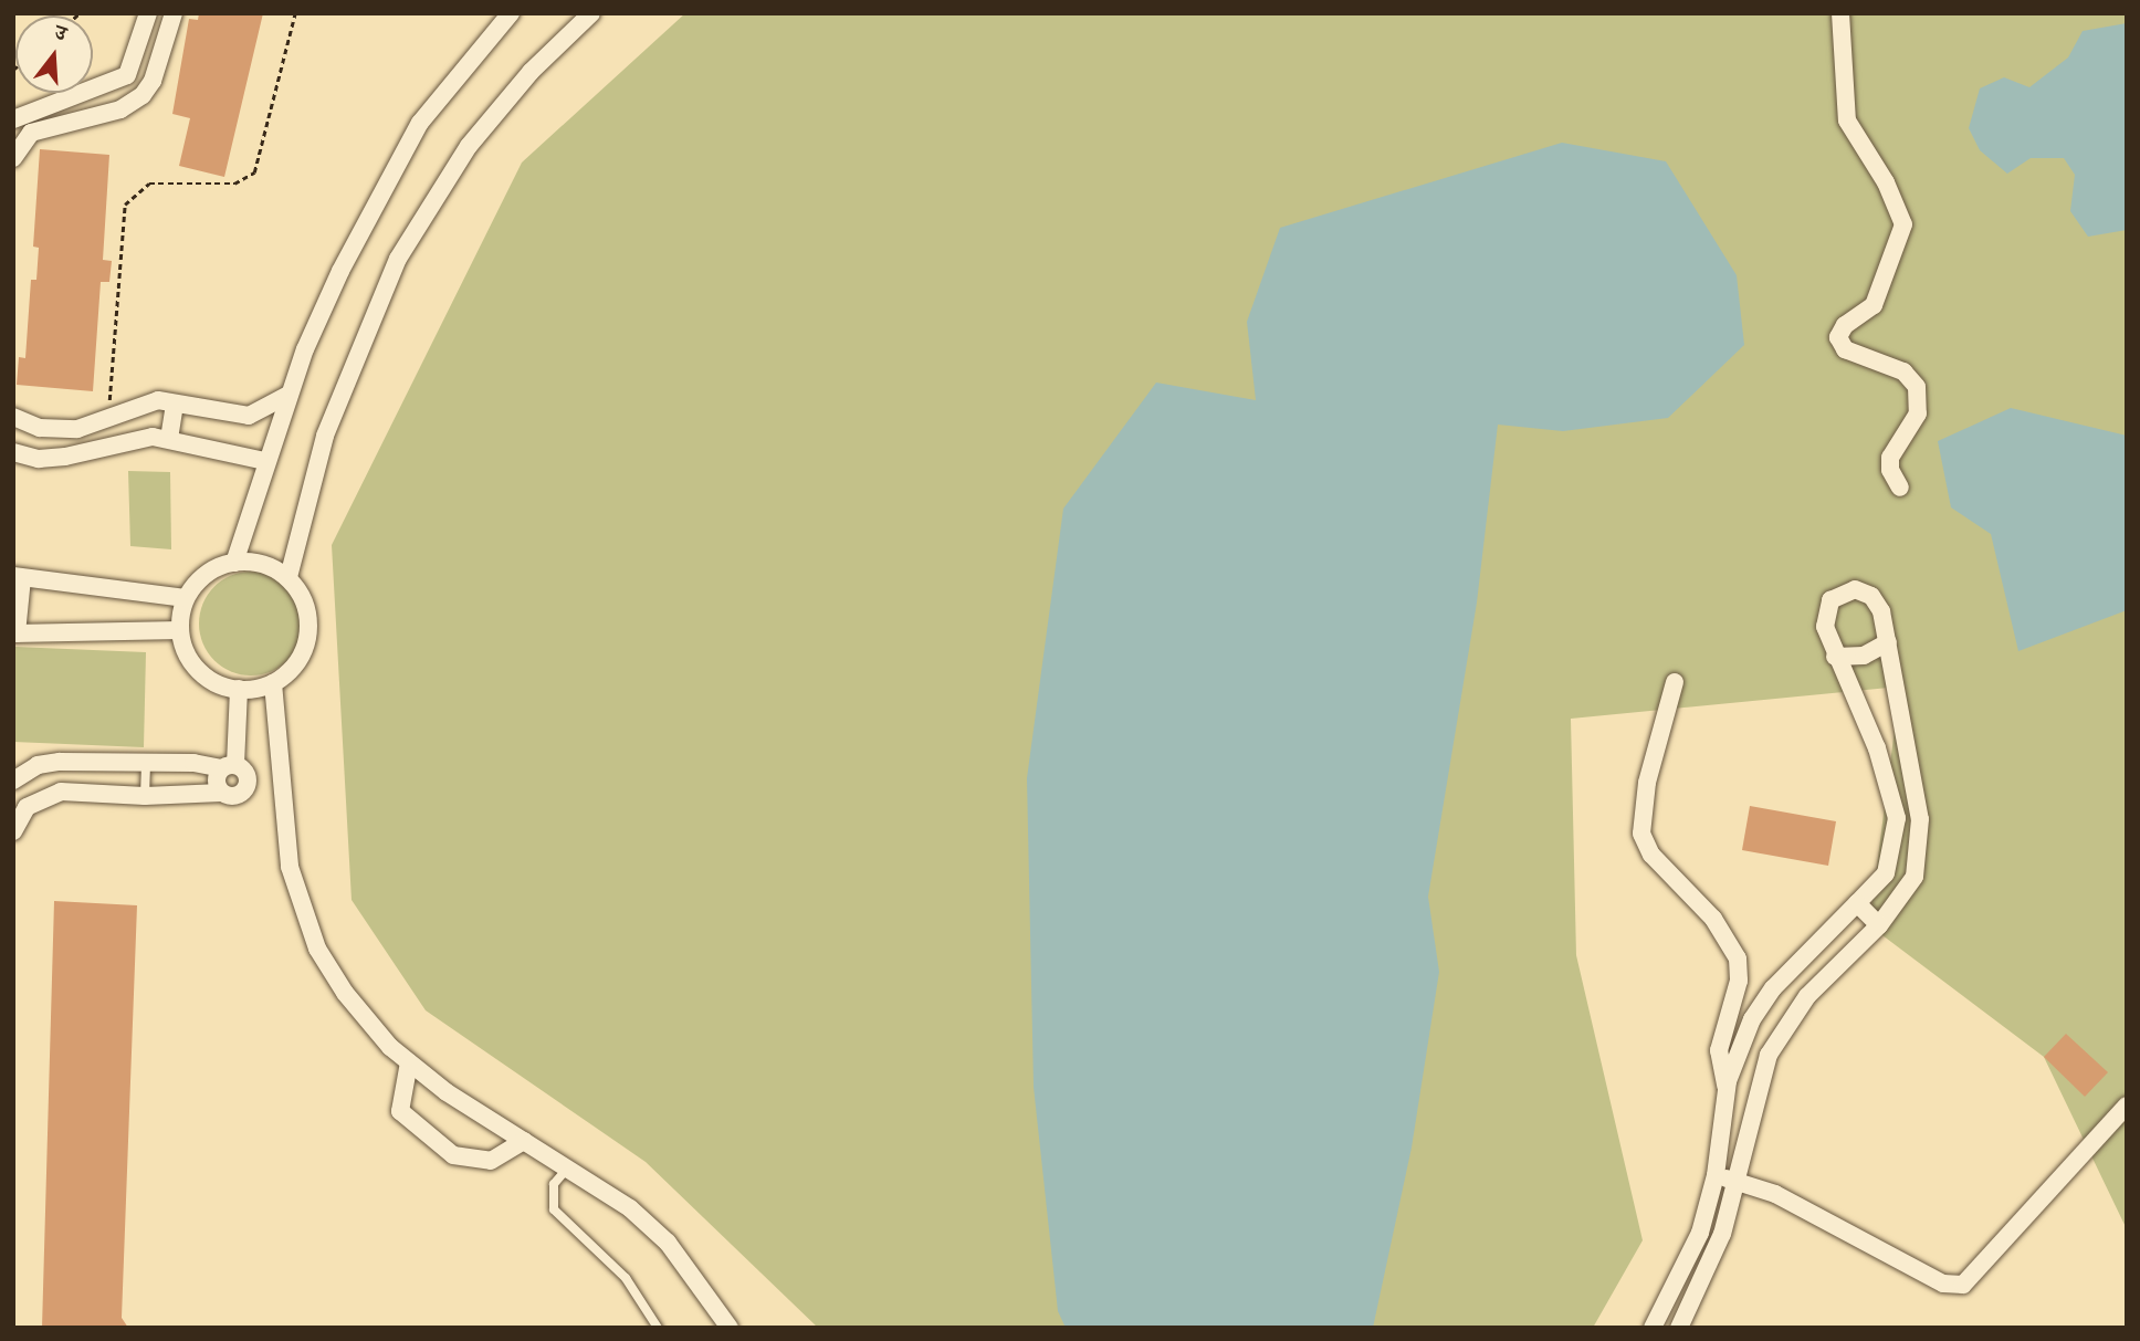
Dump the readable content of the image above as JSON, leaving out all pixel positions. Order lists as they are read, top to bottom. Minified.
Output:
{"north":"top"}
